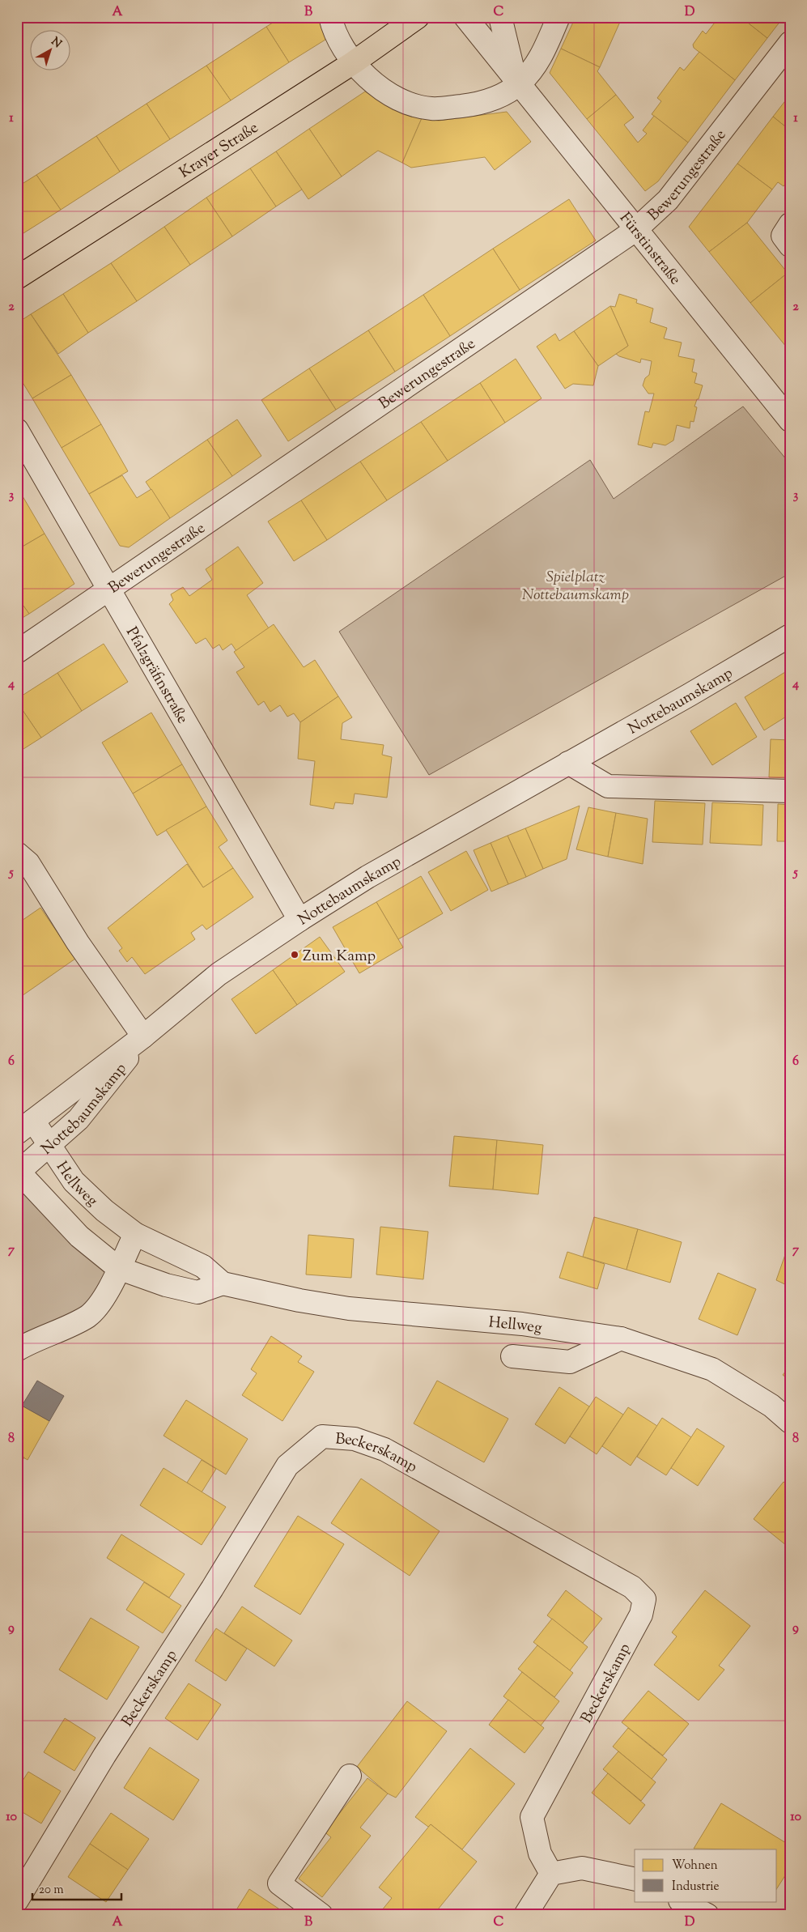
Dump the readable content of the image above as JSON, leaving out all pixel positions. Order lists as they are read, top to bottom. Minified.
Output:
{"streets":{"main road":["Krayer Straße"],"street":["Bewerungestraße","Fürstinstraße","Pfalzgräfinstraße","Nottebaumskamp","Hellweg","Beckerskamp"]},"crossings":[["Bewerungestraße","Fürstinstraße"],["Bewerungestraße","Pfalzgräfinstraße"],["Pfalzgräfinstraße","Nottebaumskamp"],["Nottebaumskamp","Hellweg"]],"parks":["Spielplatz Nottebaumskamp"],"places":["Zum Kamp"],"legend":["Wohnen","Industrie"],"scale_bar":"20 m","north":"top right","grid":{"columns":["A","B","C","D"],"rows":["1","2","3","4","5","6","7","8","9","10"]}}
